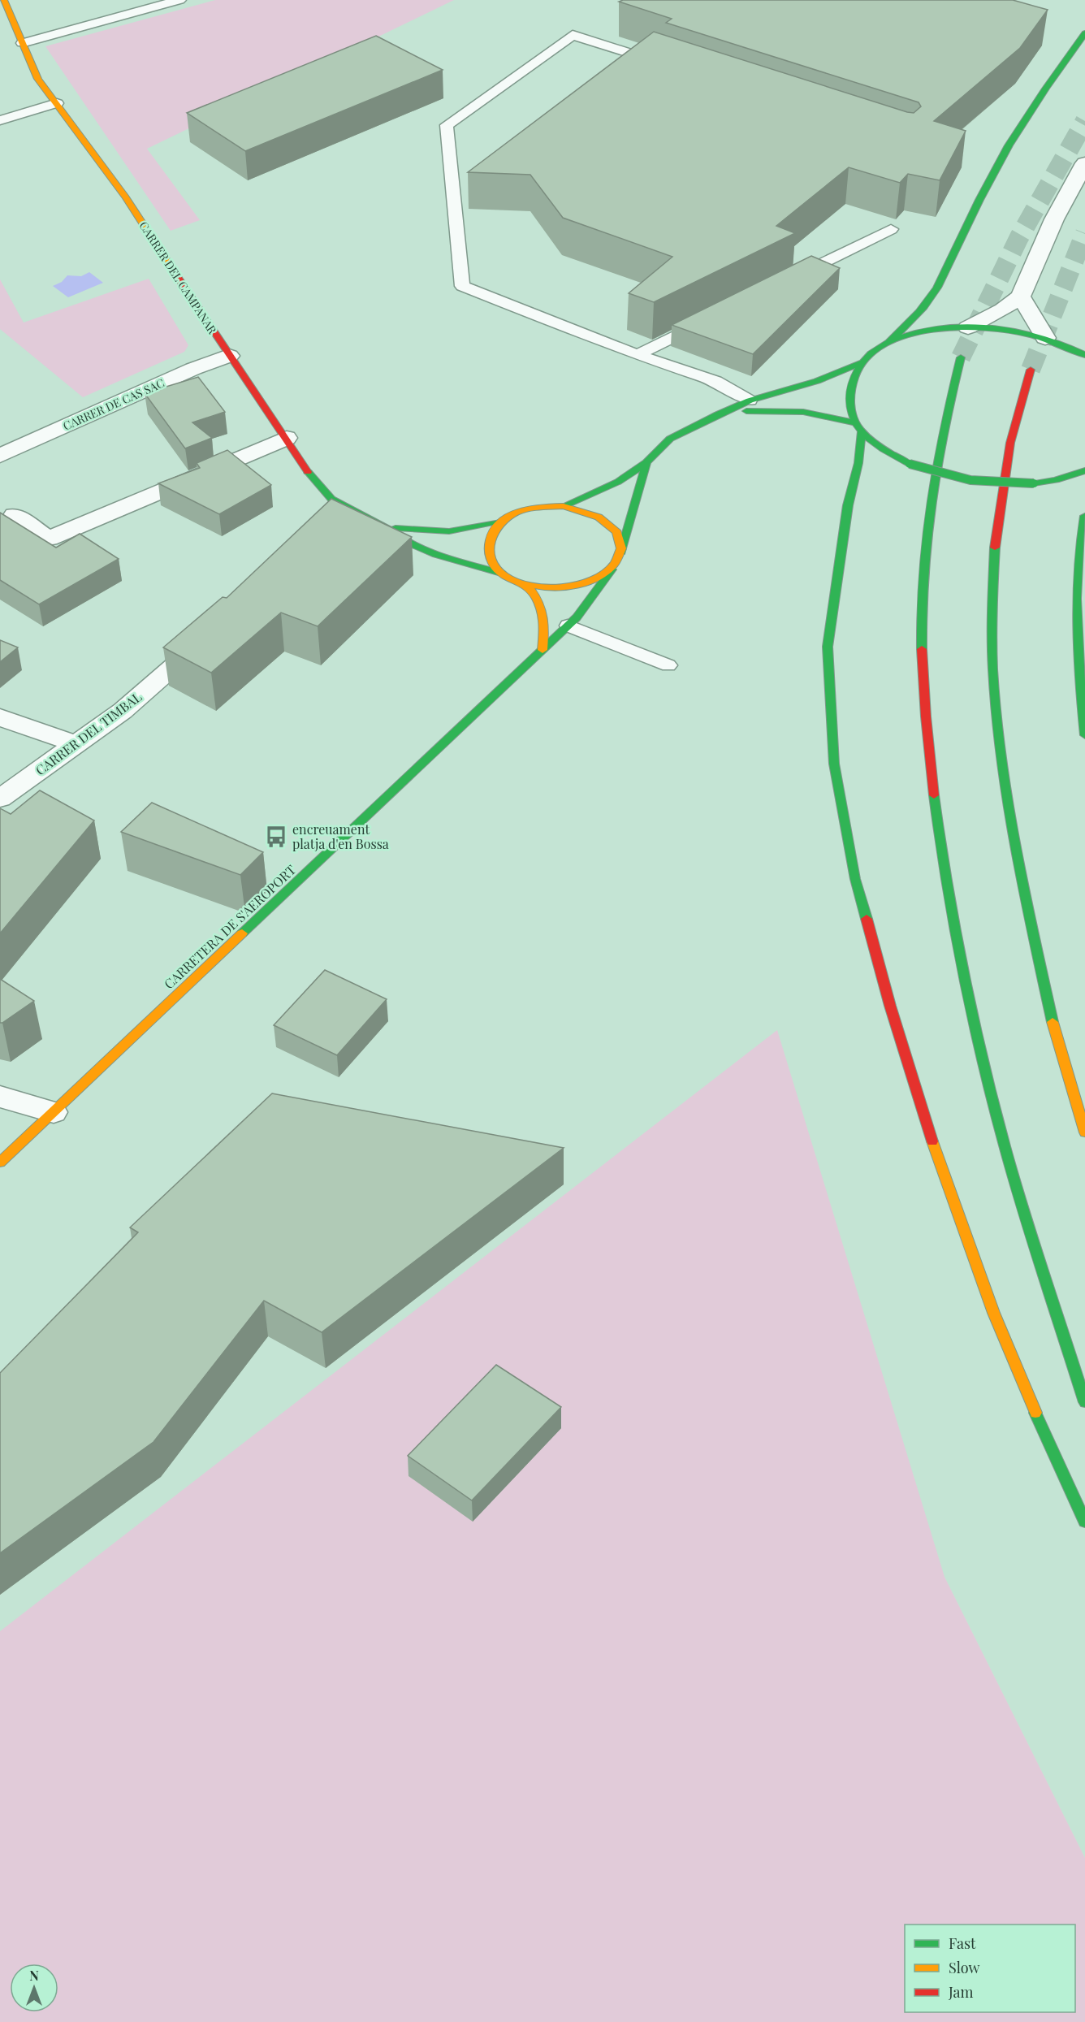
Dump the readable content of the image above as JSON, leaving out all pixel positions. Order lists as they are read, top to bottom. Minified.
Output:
{"streets":{"main road":["CARRER DEL CAMPANAR","CARRETERA DE S'AEROPORT"],"street":["CARRER DE CAS SAC","CARRER DEL TIMBAL"]},"crossings":[["CARRER DEL CAMPANAR","CARRER DE CAS SAC"],["CARRER DEL CAMPANAR","CARRETERA DE S'AEROPORT"]],"places":{"bus stop":["encreuament platja d'en Bossa"]},"legend":["Fast","Slow","Jam"],"north":"top"}
